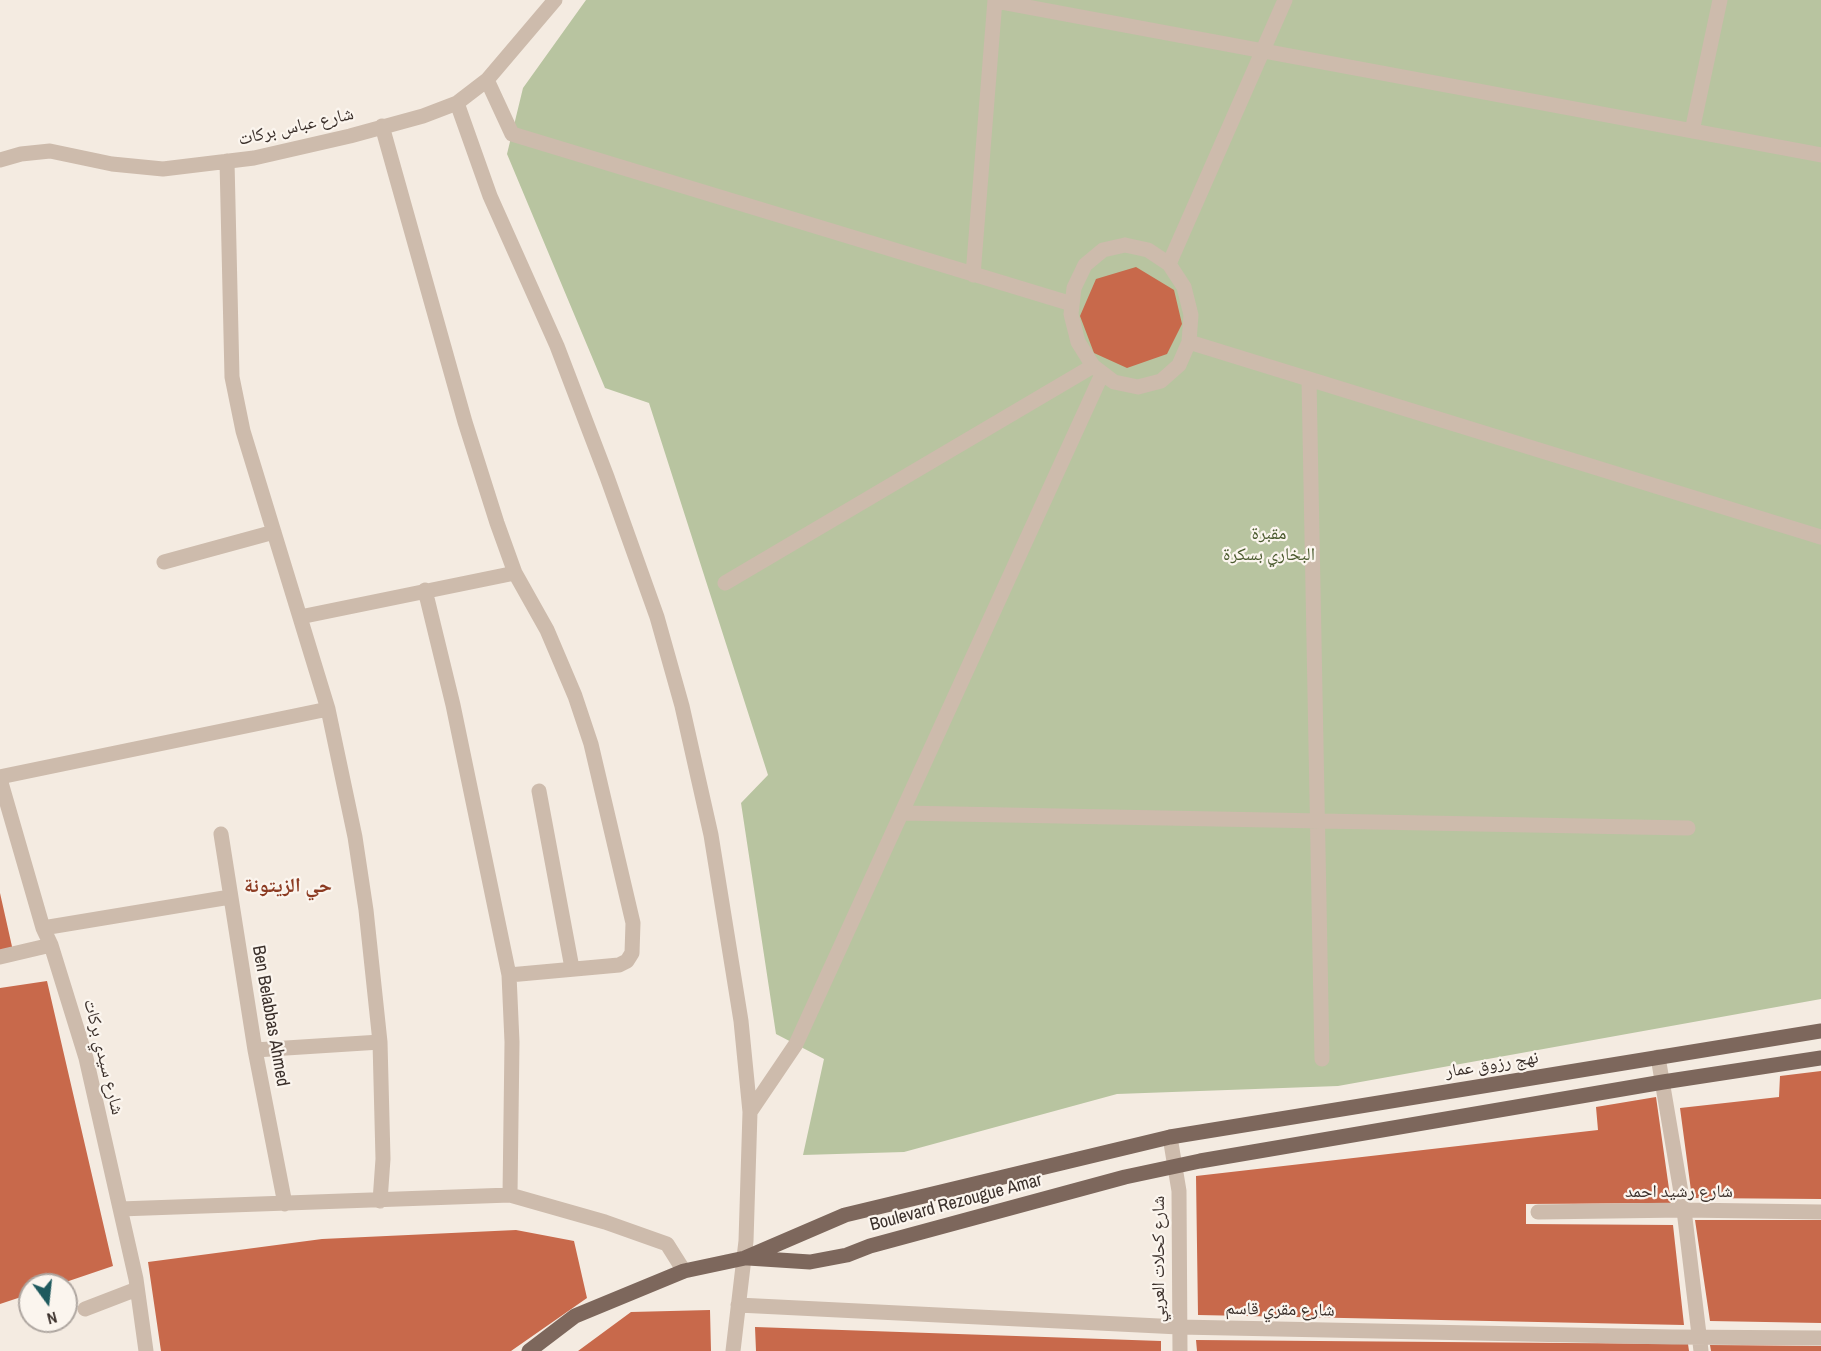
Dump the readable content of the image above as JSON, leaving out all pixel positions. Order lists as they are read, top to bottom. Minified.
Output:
{"streets":{"main road":["نهج رزوق عمار","Boulevard Rezougue Amar"],"street":["شارع عباس بركات","Ben Belabbas Ahmed","شارع سيدي بركات","شارع رشيد احمد","شارع كحلات العربي","شارع مقري قاسم"]},"crossings":[["نهج رزوق عمار","Boulevard Rezougue Amar"],["نهج رزوق عمار","شارع كحلات العربي"],["Boulevard Rezougue Amar","شارع كحلات العربي"],["شارع كحلات العربي","شارع مقري قاسم"]],"districts":["حي الزيتونة"],"parks":["مقبرة البخاري بسكرة"],"north":"bottom"}
